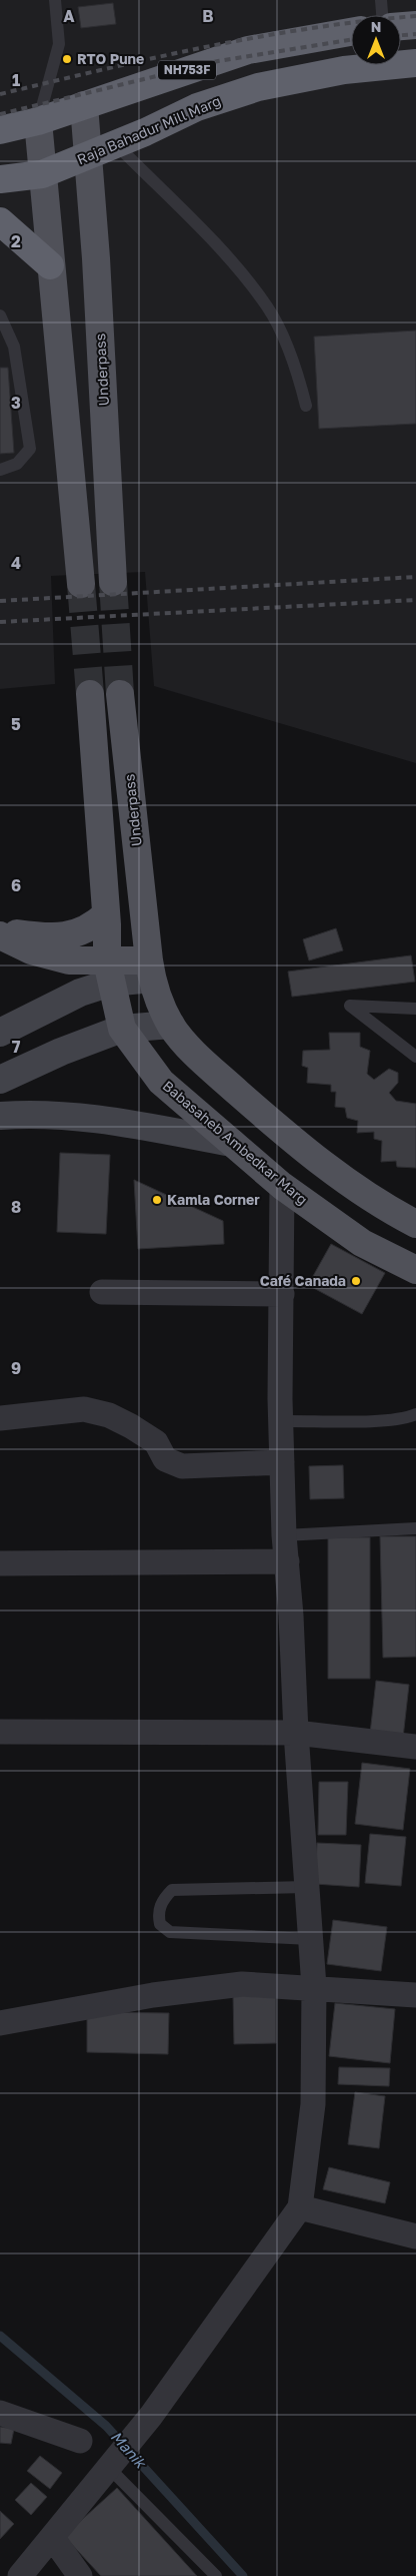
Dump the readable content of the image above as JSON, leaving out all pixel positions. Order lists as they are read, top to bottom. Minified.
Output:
{"streets":{"highway":["NH753F","Raja Bahadur Mill Marg"],"main road":["Underpass","Babasaheb Ambedkar Marg"]},"crossings":[["NH753F","Underpass"],["Raja Bahadur Mill Marg","Underpass"]],"water":["Manik"],"places":["RTO Pune","Kamla Corner","Café Canada"],"north":"top","grid":{"columns":["A","B"],"rows":["1","2","3","4","5","6","7","8","9"]}}
